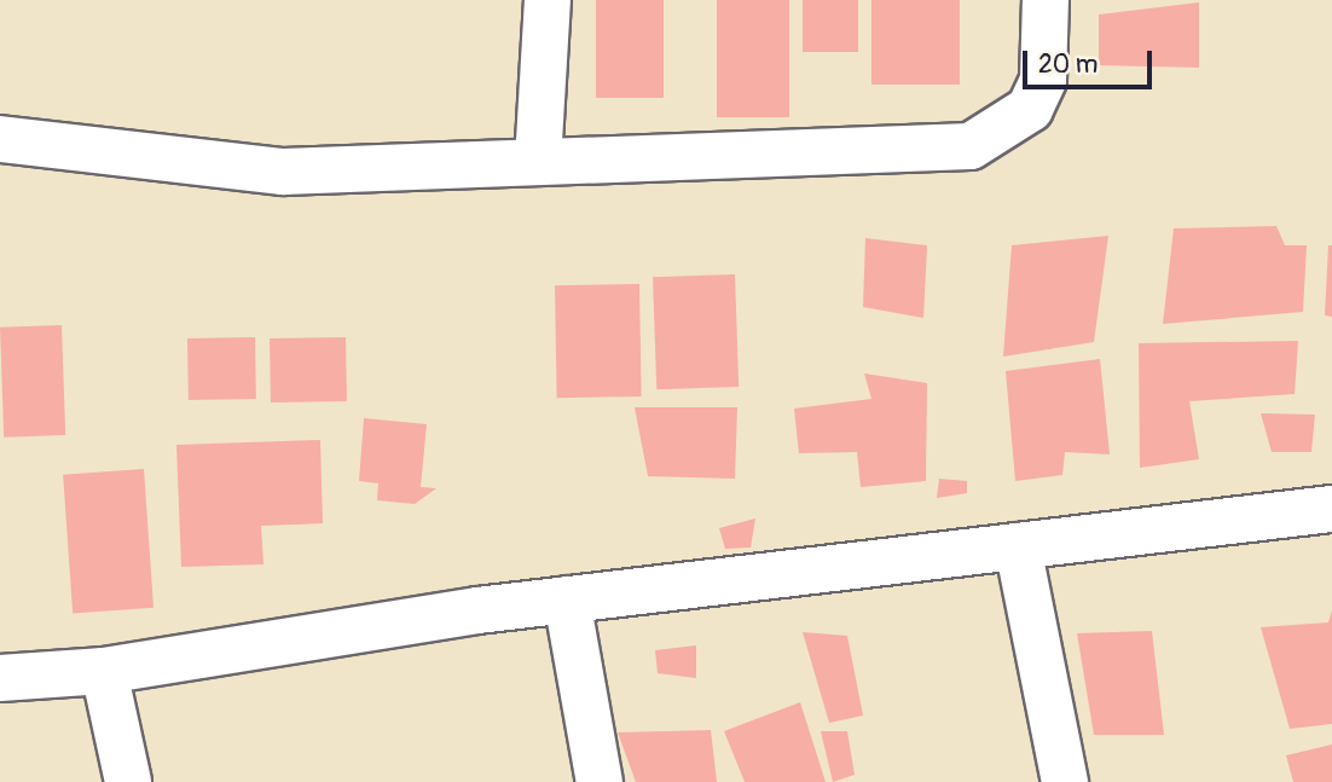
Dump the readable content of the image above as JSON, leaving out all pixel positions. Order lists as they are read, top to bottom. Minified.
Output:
{"scale_bar":"20 m"}
